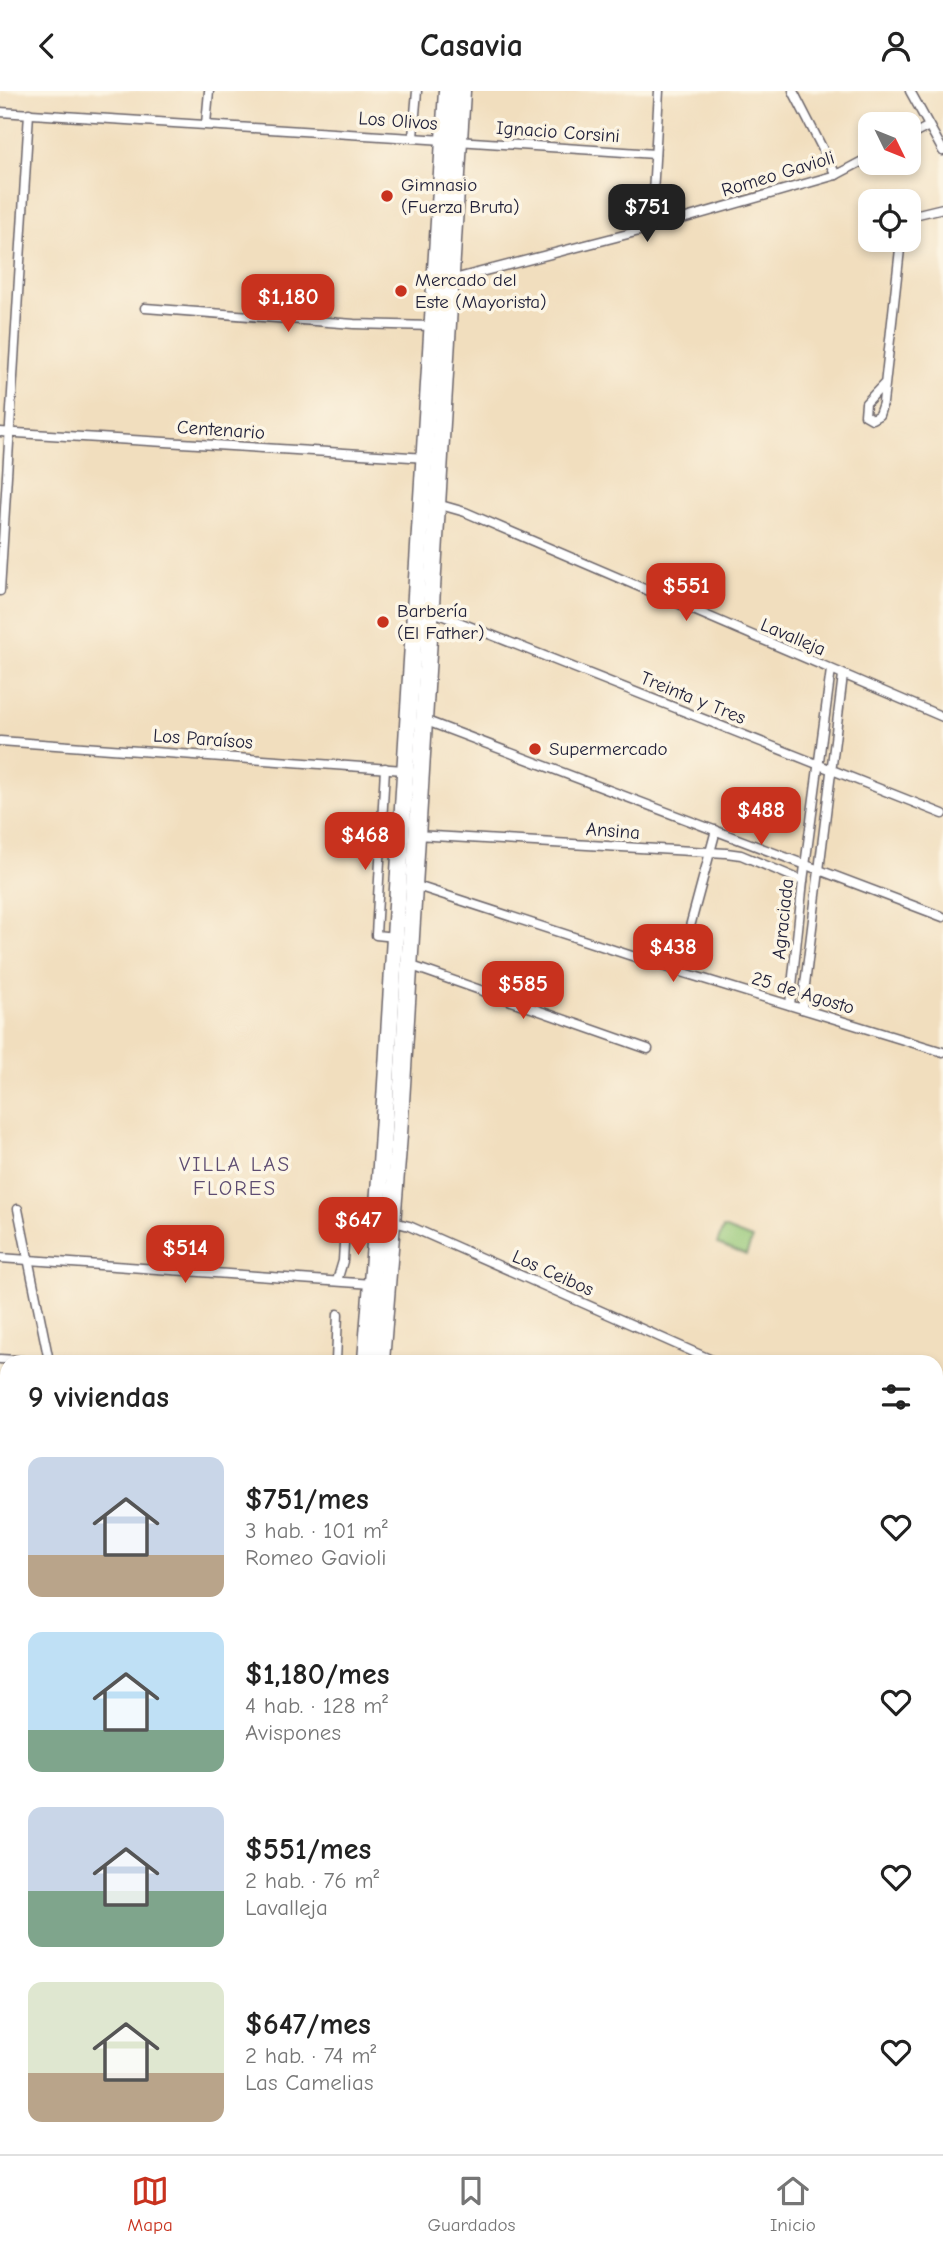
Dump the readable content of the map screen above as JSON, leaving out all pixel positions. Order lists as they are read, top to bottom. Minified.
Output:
{"streets":{"street":["Los Olivos","Ignacio Corsini","Romeo Gavioli","Centenario","Lavalleja","Treinta y Tres","Los Paraísos","Ansina","Agraciada","25 de Agosto","Los Ceibos"]},"crossings":[["Los Olivos","Ignacio Corsini"],["Lavalleja","Agraciada"],["Treinta y Tres","Agraciada"],["Ansina","Agraciada"],["Agraciada","25 de Agosto"]],"districts":["VILLA LAS FLORES"],"places":["Gimnasio (Fuerza Bruta)","Mercado del Este (Mayorista)","Barbería (El Father)","Supermercado"],"north":"bottom right","page":{"header":"Casavia","price":["$751","$1,180","$551","$488","$468","$438","$585","$647","$514"],"heading":"9 viviendas","list":[{"name":"$751/mes","note":"3 hab. · 101 m² · Romeo Gavioli"},{"name":"$1,180/mes","note":"4 hab. · 128 m² · Avispones"},{"name":"$551/mes","note":"2 hab. · 76 m² · Lavalleja"},{"name":"$647/mes","note":"2 hab. · 74 m² · Las Camelias"}],"tabs":["Mapa","Guardados","Inicio"]}}
